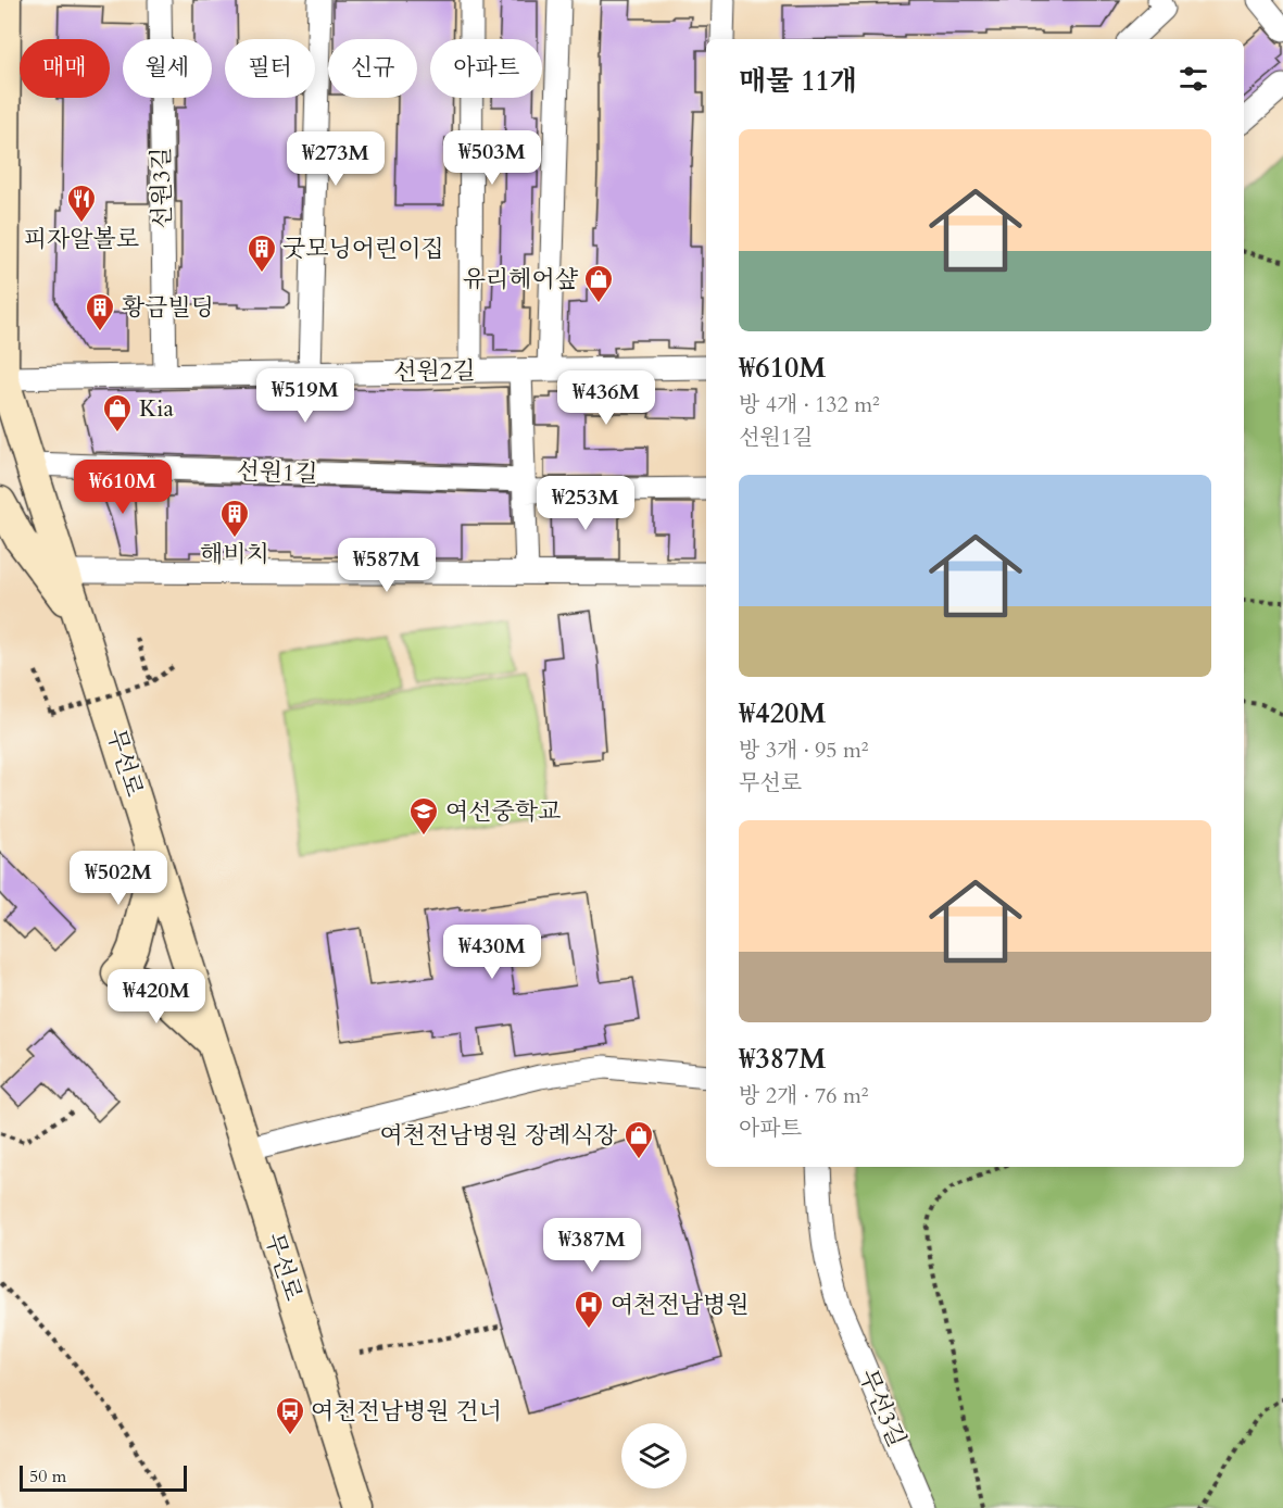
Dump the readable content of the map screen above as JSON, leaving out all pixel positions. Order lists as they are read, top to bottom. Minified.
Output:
{"streets":{"street":["선원3길","선원2길","선원1길","무선로","무선3길"]},"crossings":[["선원3길","선원2길"],["선원2길","무선로"],["선원1길","무선로"]],"places":{"restaurant":["피자알볼로"],"building":["굿모닝어린이집","황금빌딩","해비치"],"shop":["유리헤어샾","Kia","여천전남병원 장례식장"],"school or university":["여선중학교"],"hospital":["여천전남병원"],"bus stop":["여천전남병원 건너"]},"scale_bar":"50 m","page":{"chip":["매매","월세","필터","신규","아파트"],"heading":"매물 11개","list":[{"name":"₩610M","note":"방 4개 · 132 m² · 선원1길"},{"name":"₩420M","note":"방 3개 · 95 m² · 무선로"},{"name":"₩387M","note":"방 2개 · 76 m² · 아파트"}],"price":["₩503M","₩273M","₩519M","₩436M","₩610M","₩253M","₩587M","₩502M","₩430M","₩420M","₩387M"],"scale":"50 m"}}
